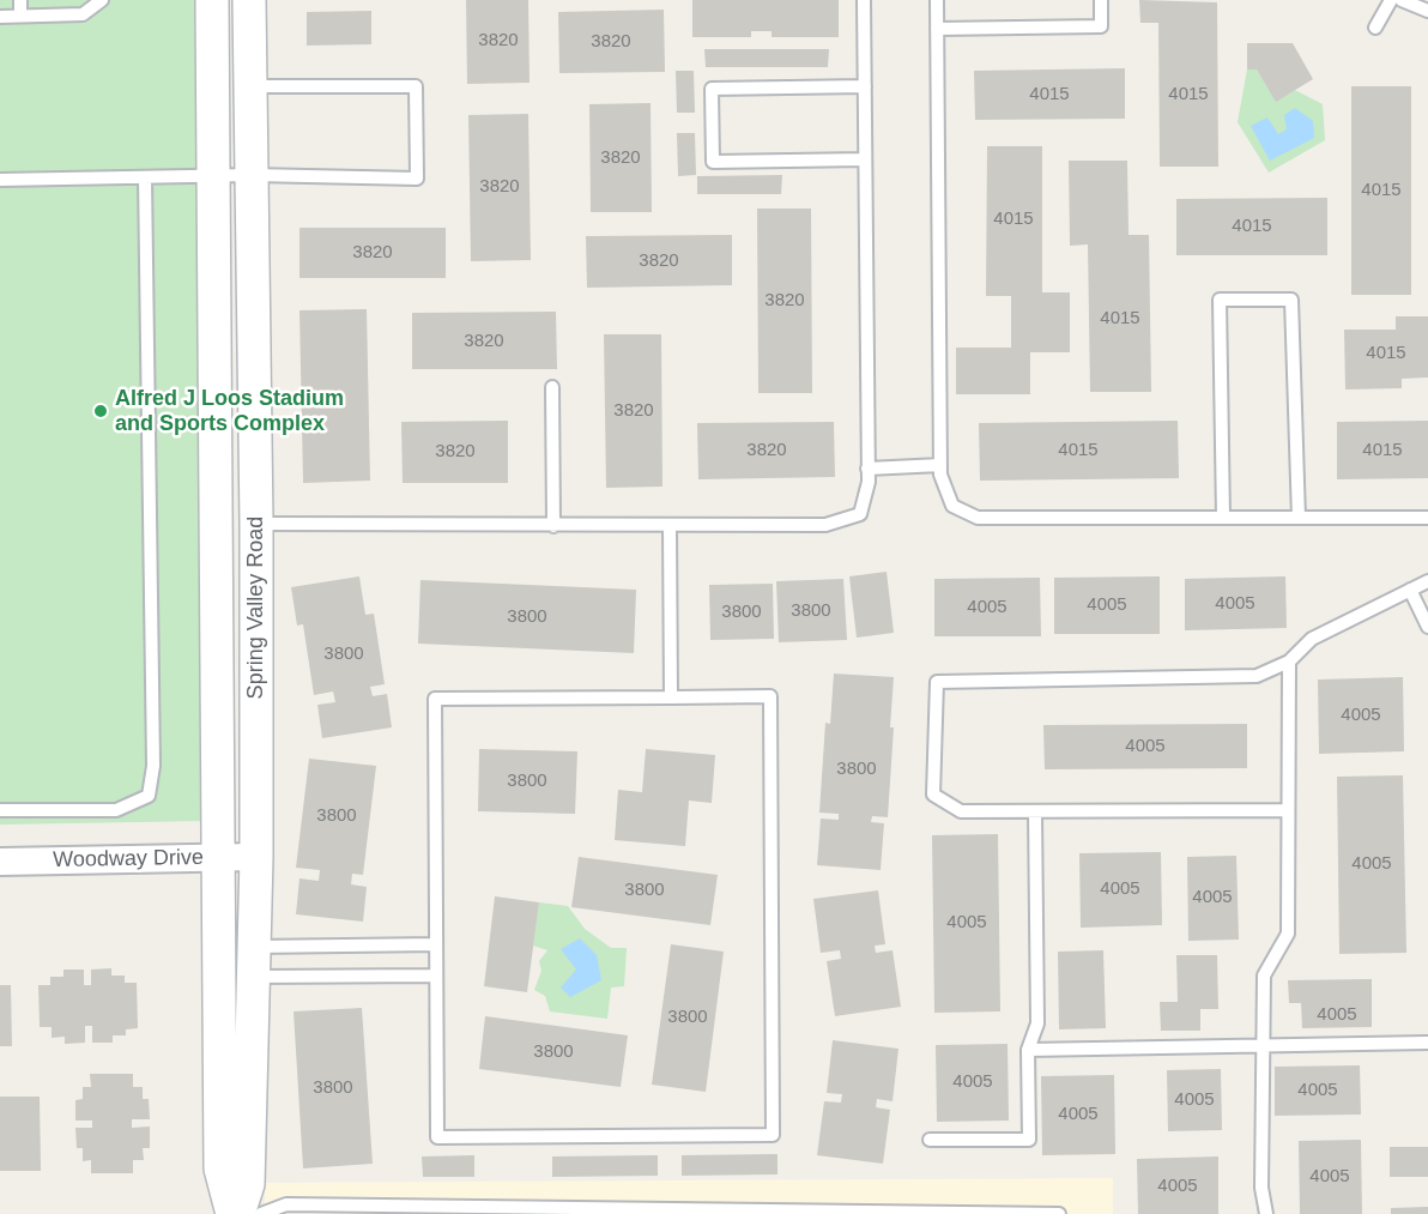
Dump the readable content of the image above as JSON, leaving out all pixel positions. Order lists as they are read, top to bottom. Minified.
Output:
{"streets":{"street":["Spring Valley Road","Woodway Drive"]},"crossings":[["Spring Valley Road","Woodway Drive"]],"places":["Alfred J Loos Stadium and Sports Complex"],"house_numbers":["3820","3820","4015","4015","3820","3820","4015","4015","4015","3820","3820","3820","4015","3820","4015","3820","3820","4015","4015","3820","4005","4005","4005","3800","3800","3800","3800","4005","4005","3800","3800","3800","4005","4005","3800","4005","4005","4005","3800","3800","4005","3800","4005","4005","4005","4005","4005"]}
